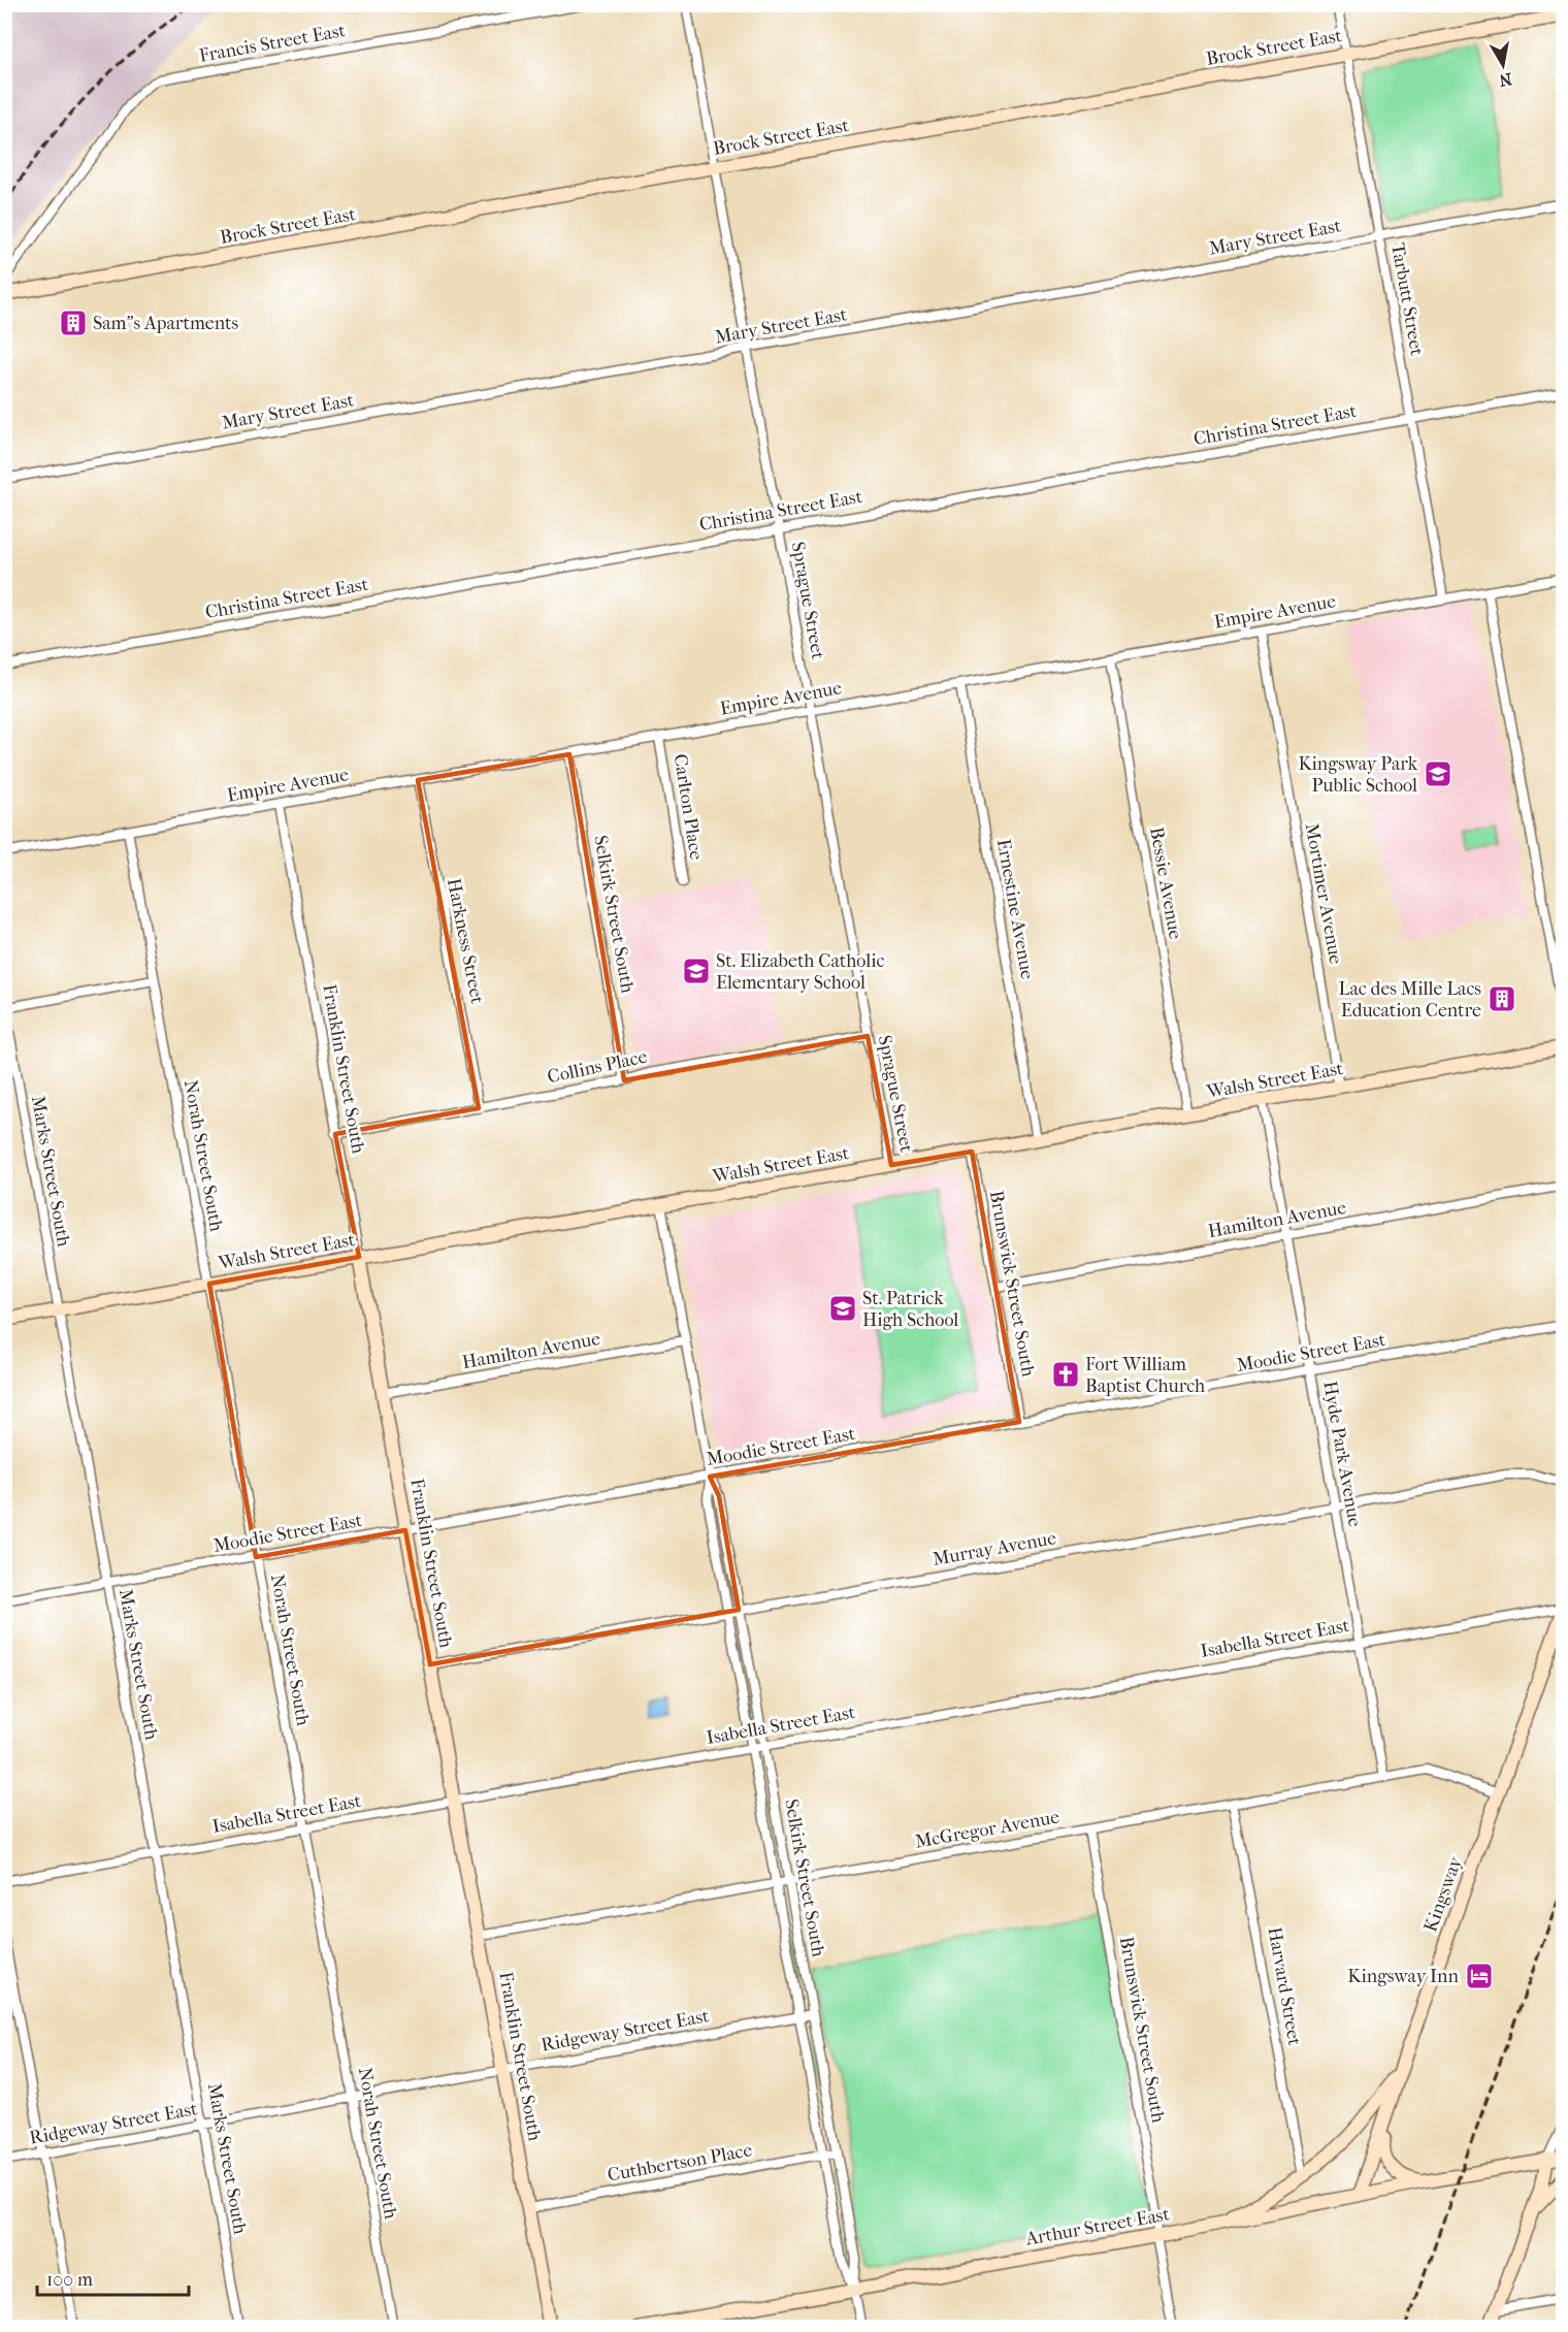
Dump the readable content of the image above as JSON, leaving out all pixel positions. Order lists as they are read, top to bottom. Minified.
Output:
{"streets":{"street":["Francis Street East","Brock Street East","Mary Street East","Tarbutt Street","Christina Street East","Sprague Street","Empire Avenue","Carlton Place","Bessie Avenue","Mortimer Avenue","Ernestine Avenue","Selkirk Street South","Harkness Street","Collins Place","Franklin Street South","Walsh Street East","Norah Street South","Marks Street South","Hamilton Avenue","Brunswick Street South","Moodie Street East","Hyde Park Avenue","Murray Avenue","Isabella Street East","McGregor Avenue","Kingsway","Harvard Street","Ridgeway Street East","Cuthbertson Place","Arthur Street East"]},"crossings":[["Brock Street East","Tarbutt Street"],["Brock Street East","Sprague Street"],["Mary Street East","Tarbutt Street"],["Mary Street East","Sprague Street"],["Tarbutt Street","Christina Street East"],["Tarbutt Street","Empire Avenue"],["Christina Street East","Sprague Street"],["Sprague Street","Empire Avenue"],["Sprague Street","Collins Place"],["Sprague Street","Walsh Street East"],["Empire Avenue","Carlton Place"],["Empire Avenue","Bessie Avenue"],["Empire Avenue","Mortimer Avenue"],["Empire Avenue","Ernestine Avenue"],["Empire Avenue","Selkirk Street South"],["Empire Avenue","Harkness Street"],["Empire Avenue","Franklin Street South"],["Empire Avenue","Norah Street South"],["Bessie Avenue","Walsh Street East"],["Mortimer Avenue","Walsh Street East"],["Ernestine Avenue","Walsh Street East"],["Selkirk Street South","Collins Place"],["Selkirk Street South","Walsh Street East"],["Selkirk Street South","Hamilton Avenue"],["Selkirk Street South","Moodie Street East"],["Selkirk Street South","Murray Avenue"],["Selkirk Street South","Isabella Street East"],["Selkirk Street South","McGregor Avenue"],["Selkirk Street South","Ridgeway Street East"],["Selkirk Street South","Cuthbertson Place"],["Selkirk Street South","Arthur Street East"],["Harkness Street","Collins Place"],["Collins Place","Franklin Street South"],["Franklin Street South","Walsh Street East"],["Franklin Street South","Hamilton Avenue"],["Franklin Street South","Moodie Street East"],["Franklin Street South","Murray Avenue"],["Franklin Street South","Isabella Street East"],["Franklin Street South","McGregor Avenue"],["Franklin Street South","Ridgeway Street East"],["Franklin Street South","Cuthbertson Place"],["Walsh Street East","Norah Street South"],["Walsh Street East","Marks Street South"],["Walsh Street East","Brunswick Street South"],["Walsh Street East","Hyde Park Avenue"],["Norah Street South","Moodie Street East"],["Norah Street South","Isabella Street East"],["Norah Street South","Ridgeway Street East"],["Marks Street South","Moodie Street East"],["Marks Street South","Isabella Street East"],["Marks Street South","Ridgeway Street East"],["Hamilton Avenue","Brunswick Street South"],["Hamilton Avenue","Hyde Park Avenue"],["Brunswick Street South","Moodie Street East"],["Brunswick Street South","McGregor Avenue"],["Brunswick Street South","Arthur Street East"],["Moodie Street East","Hyde Park Avenue"],["Hyde Park Avenue","Murray Avenue"],["Hyde Park Avenue","Isabella Street East"],["Hyde Park Avenue","McGregor Avenue"],["Isabella Street East","Kingsway"],["McGregor Avenue","Kingsway"],["McGregor Avenue","Harvard Street"],["Kingsway","Arthur Street East"]],"places":{"building":["Sam\"s Apartments","Lac des Mille Lacs Education Centre"],"school or university":["Kingsway Park Public School","St. Elizabeth Catholic Elementary School","St. Patrick High School"],"church":["Fort William Baptist Church"],"hotel":["Kingsway Inn"]},"scale_bar":"100 m","north":"bottom"}
